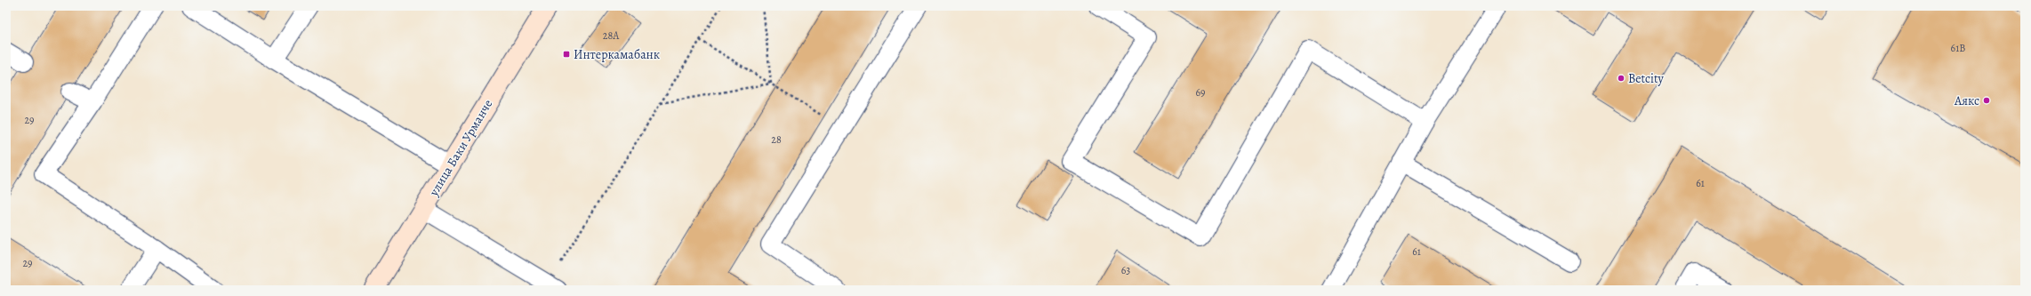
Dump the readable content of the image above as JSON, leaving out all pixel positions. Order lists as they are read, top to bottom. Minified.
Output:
{"streets":{"street":["улица Баки Урманче"]},"places":{"transit":["Интеркамабанк"],"other":["Betcity","Аякс"]},"house_numbers":["28А","61В","69","29","28","61","61","29","63"]}
